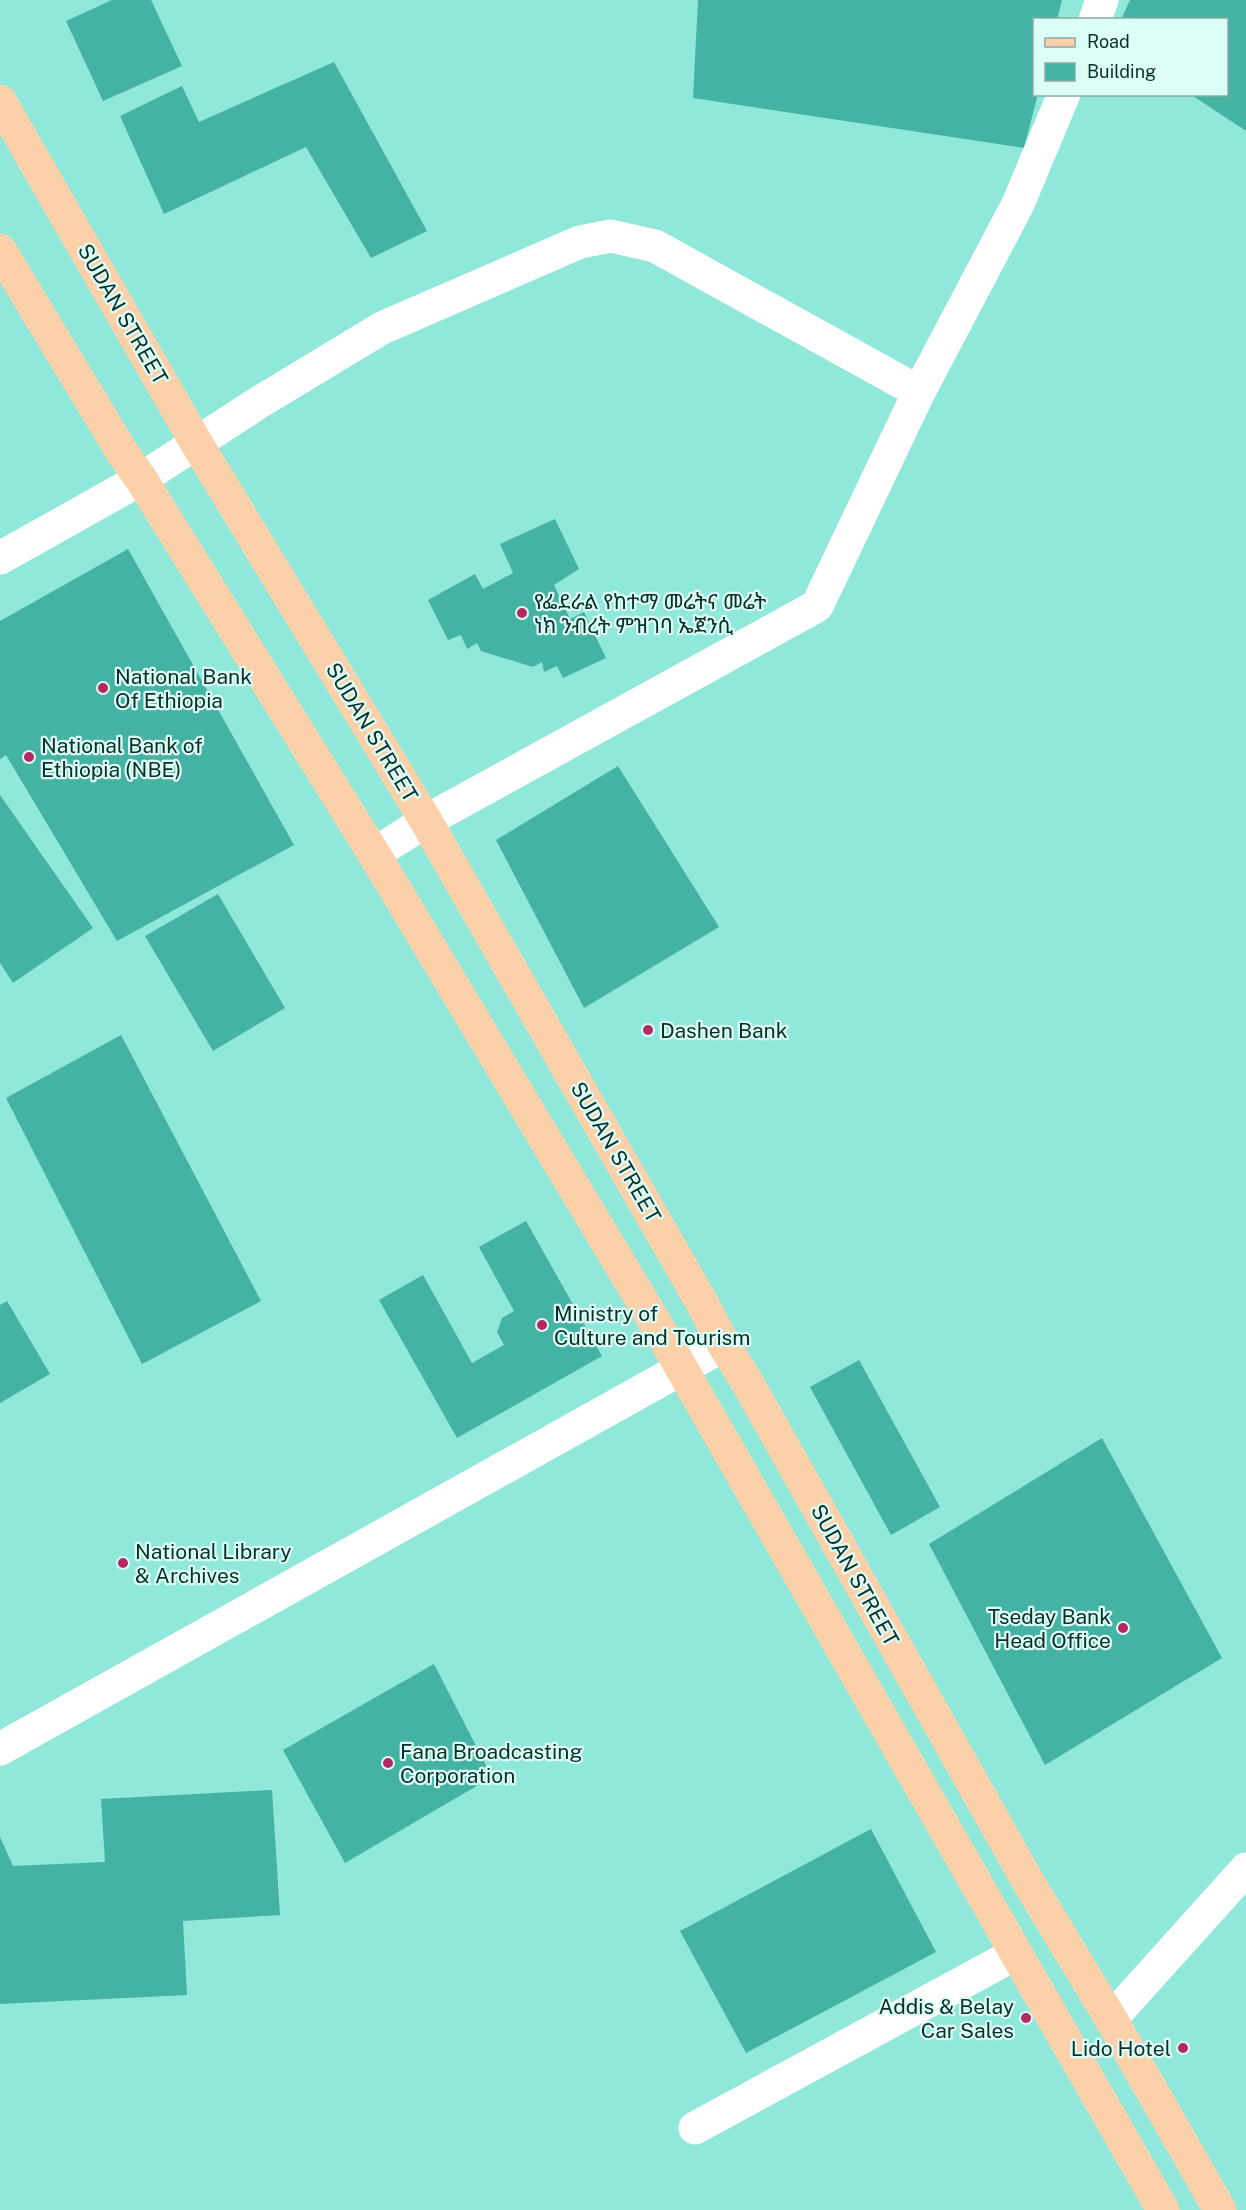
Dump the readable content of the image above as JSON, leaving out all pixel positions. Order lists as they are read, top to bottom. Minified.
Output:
{"streets":{"main road":["SUDAN STREET"]},"places":["የፌደራል የከተማ መሬትና መሬት ነክ ንብረት ምዝገባ ኤጀንሲ","National Bank Of Ethiopia","National Bank of Ethiopia (NBE)","Dashen Bank","Ministry of Culture and Tourism","National Library & Archives","Tseday Bank Head Office","Fana Broadcasting Corporation","Addis & Belay Car Sales","Lido Hotel"],"legend":["Road","Building"]}
